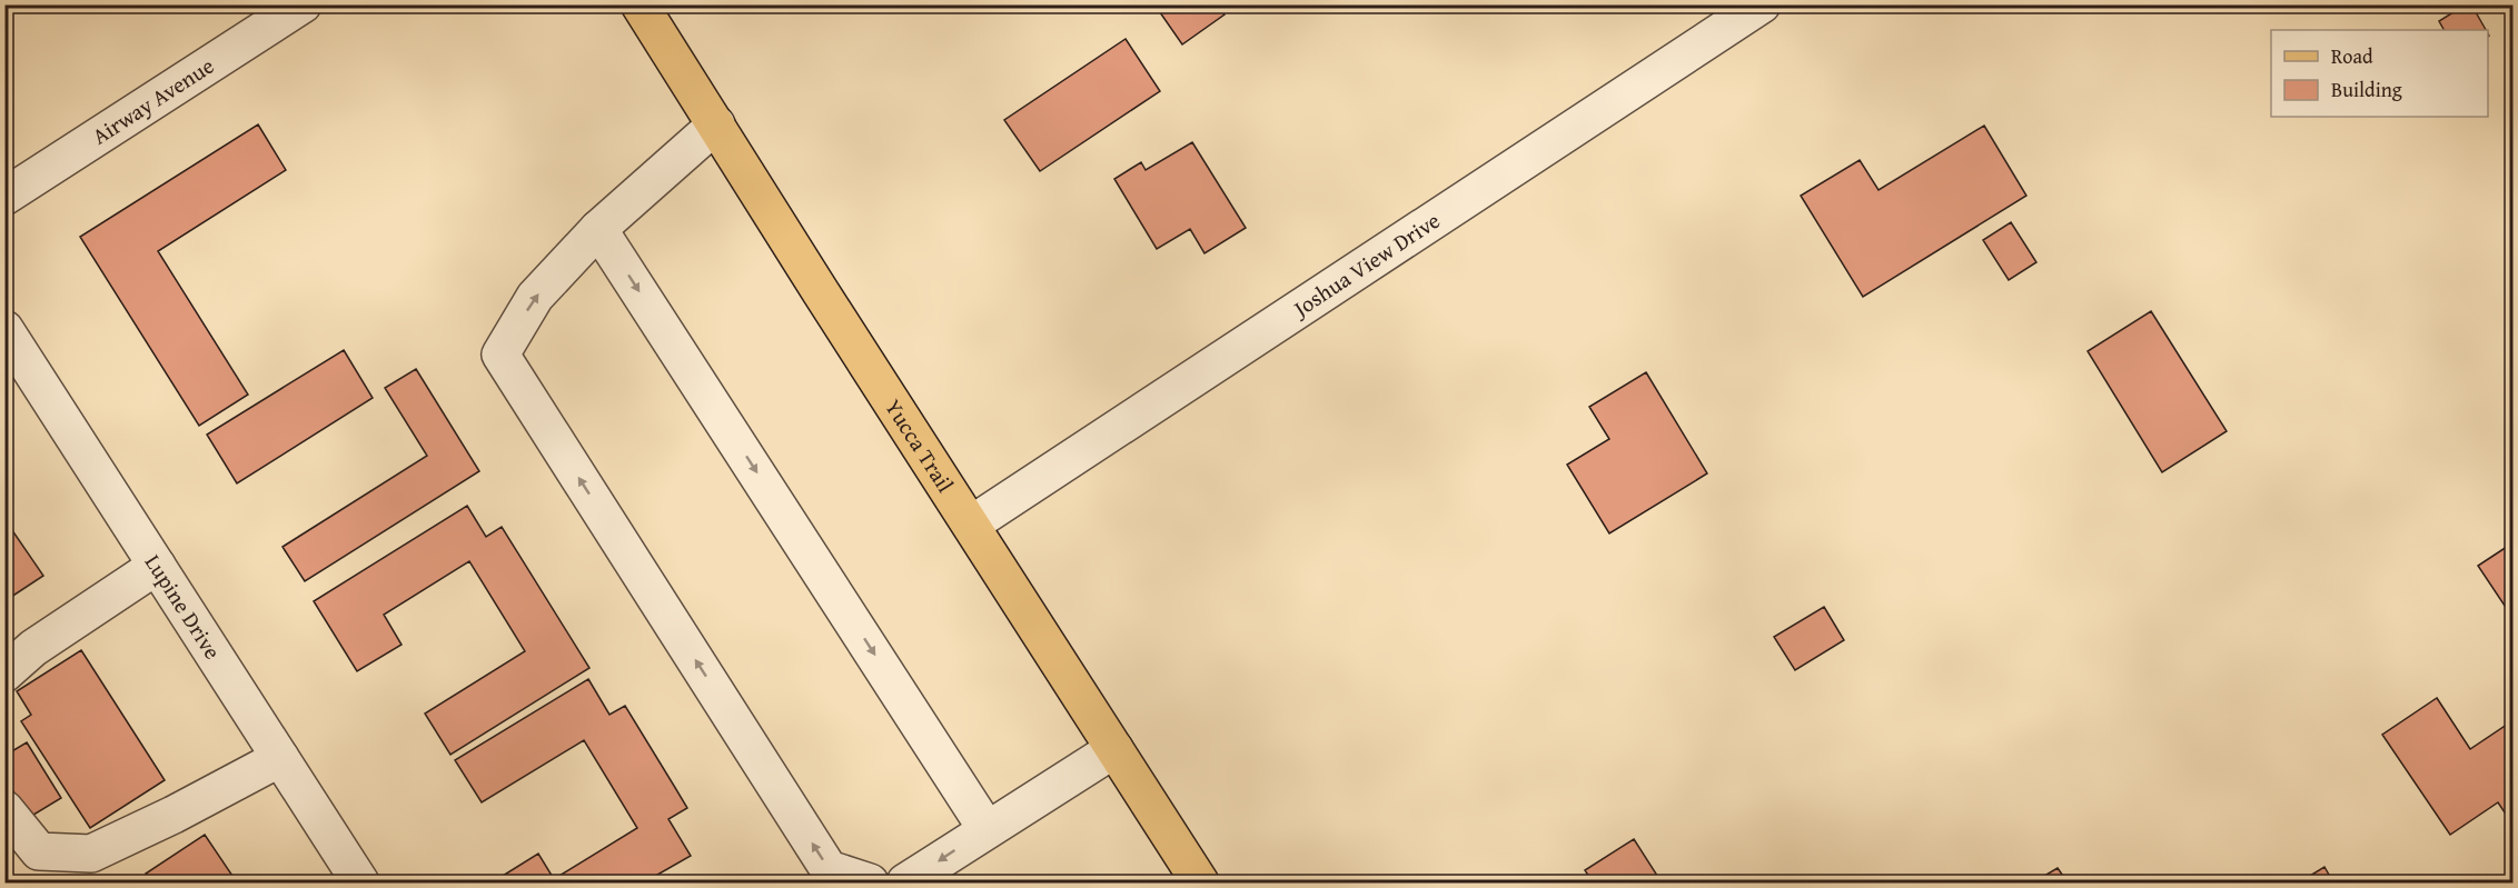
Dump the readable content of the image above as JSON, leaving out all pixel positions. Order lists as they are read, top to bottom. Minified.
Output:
{"streets":{"main road":["Yucca Trail"],"street":["Airway Avenue","Joshua View Drive","Lupine Drive"]},"crossings":[["Joshua View Drive","Yucca Trail"]],"legend":["Road","Building"]}
